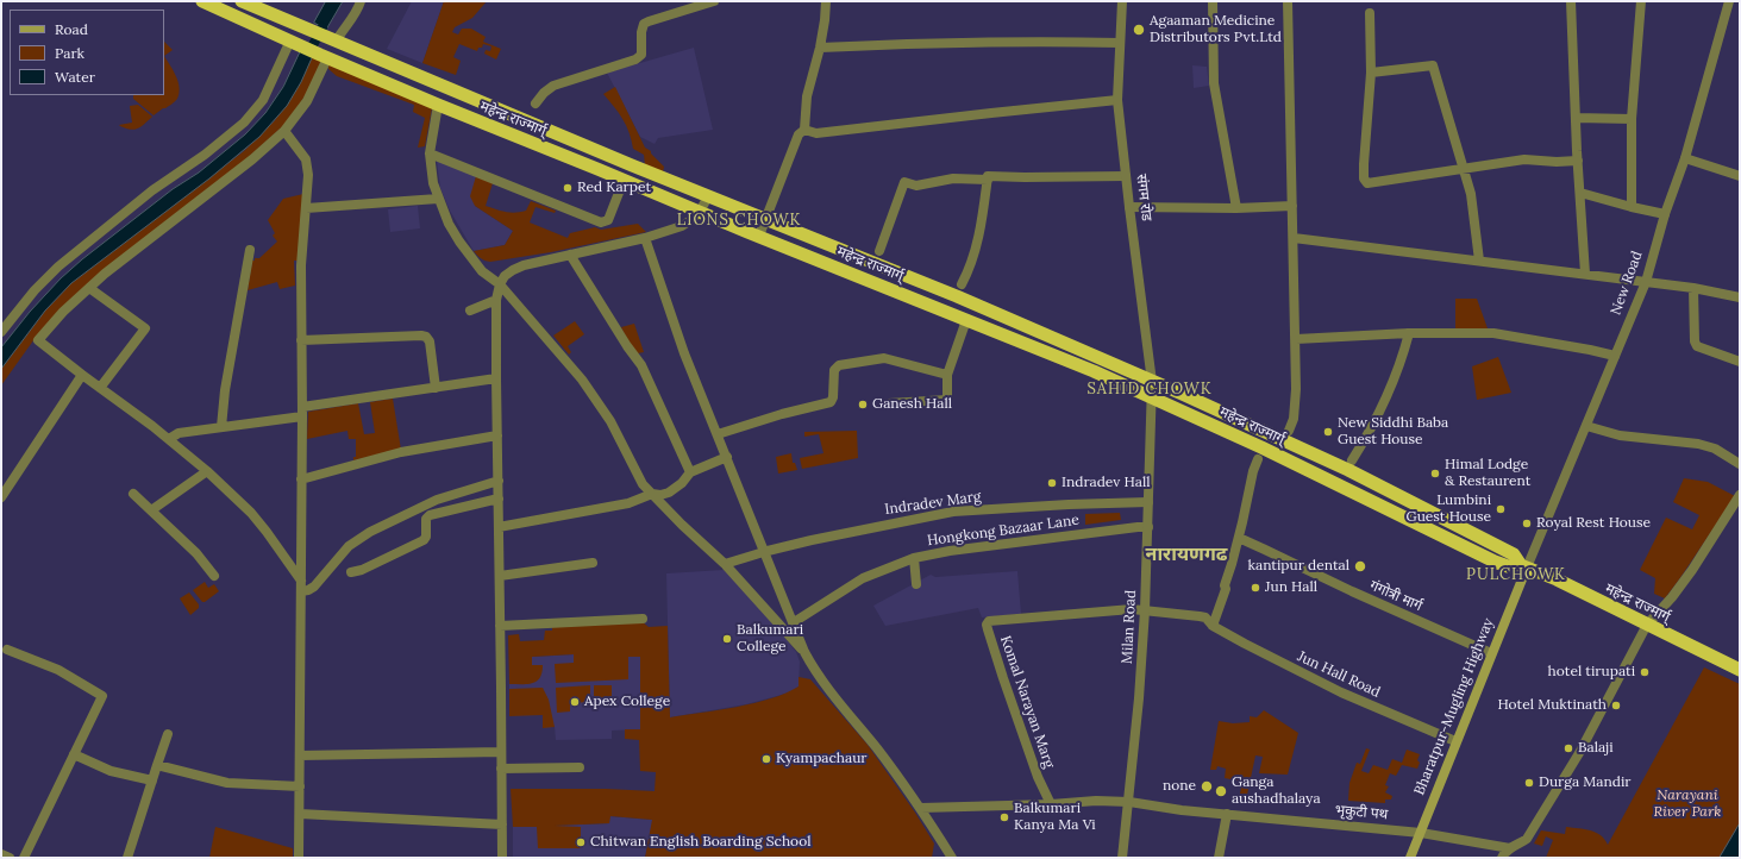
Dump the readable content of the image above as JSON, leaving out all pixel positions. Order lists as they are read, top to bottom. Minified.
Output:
{"streets":{"highway":["महेन्द्र राज्मार्ग्"],"main road":["Bharatpur-Mugling Highway"],"street":["संगम रोड","New Road","Indradev Marg","Hongkong Bazaar Lane","गंगोत्री मार्ग","Milan Road","Jun Hall Road","Komal Narayan Marg","भृकुटी पथ"]},"crossings":[["महेन्द्र राज्मार्ग्","संगम रोड"],["महेन्द्र राज्मार्ग्","New Road"],["महेन्द्र राज्मार्ग्","Milan Road"],["महेन्द्र राज्मार्ग्","Bharatpur-Mugling Highway"],["संगम रोड","Milan Road"],["New Road","Bharatpur-Mugling Highway"],["Indradev Marg","Milan Road"],["Hongkong Bazaar Lane","Milan Road"],["गंगोत्री मार्ग","Bharatpur-Mugling Highway"],["Milan Road","Jun Hall Road"],["Milan Road","Komal Narayan Marg"],["Milan Road","भृकुटी पथ"],["Jun Hall Road","Komal Narayan Marg"],["Jun Hall Road","Bharatpur-Mugling Highway"],["Komal Narayan Marg","भृकुटी पथ"],["Bharatpur-Mugling Highway","भृकुटी पथ"]],"districts":["LIONS CHOWK","SAHID CHOWK","नारायणगढ","PULCHOWK"],"parks":["Narayani River Park"],"places":["Agaaman Medicine Distributors Pvt.Ltd","Red Karpet","Ganesh Hall","New Siddhi Baba Guest House","Himal Lodge & Restaurent","Indradev Hall","Lumbini Guest House","Royal Rest House","kantipur dental","Jun Hall","Balkumari College","hotel tirupati","Apex College","Hotel Muktinath","Balaji","Kyampachaur","Durga Mandir","none","Ganga aushadhalaya","Balkumari Kanya Ma Vi","Chitwan English Boarding School"],"legend":["Road","Park","Water"]}
